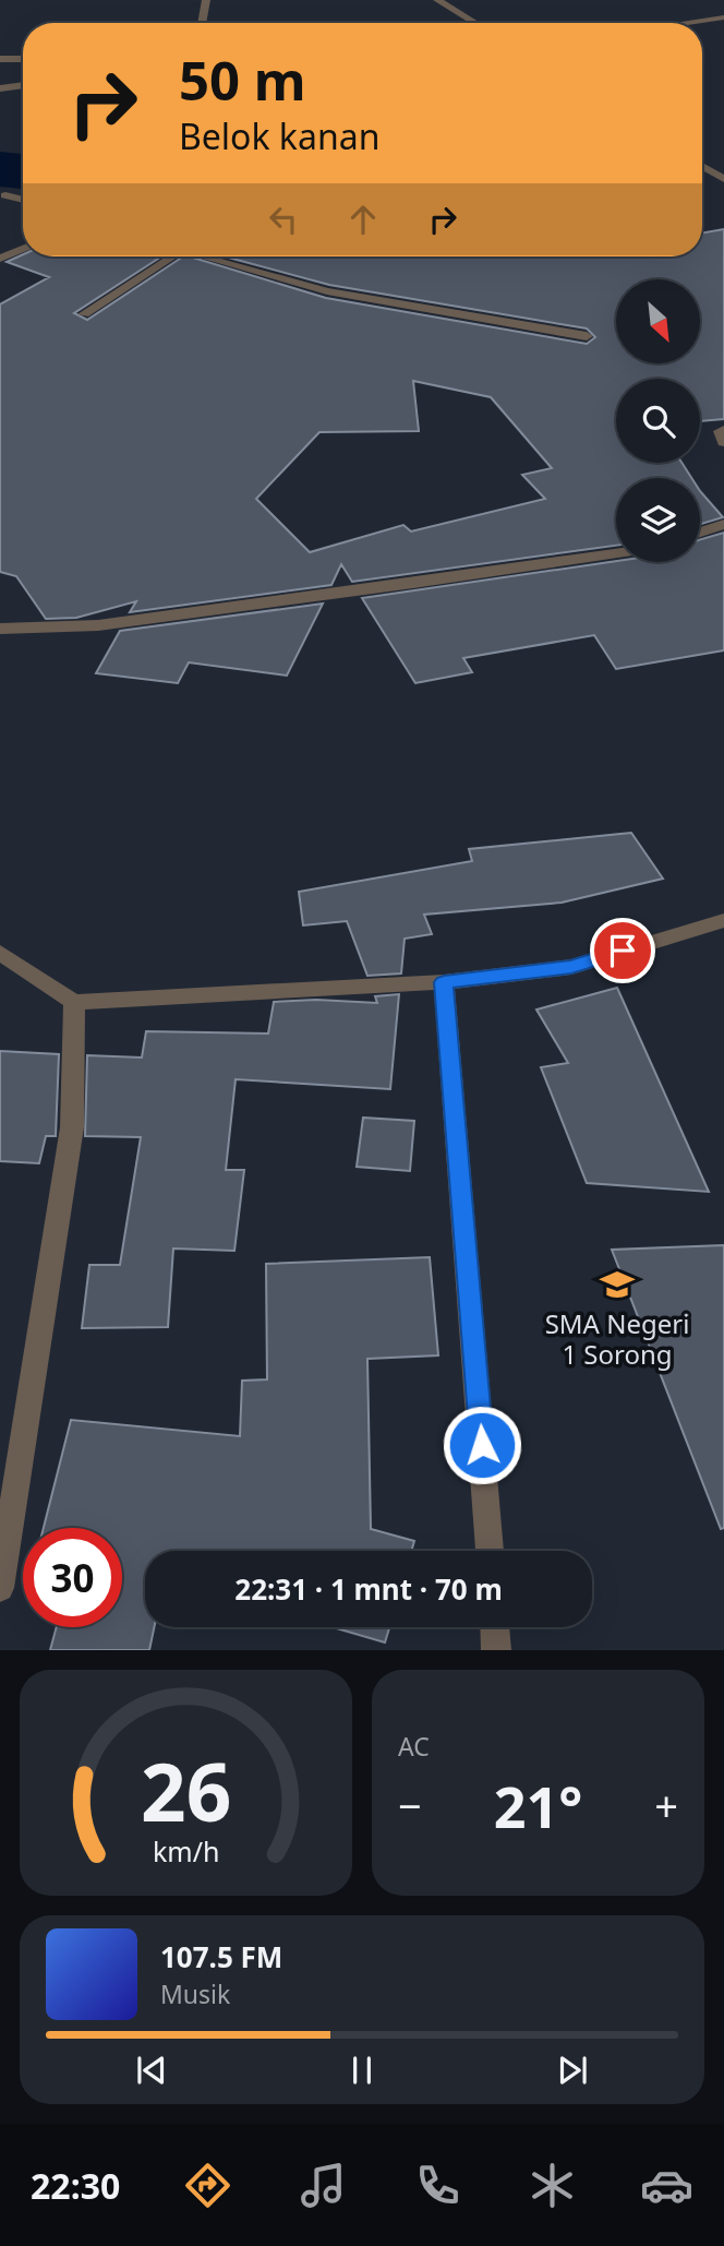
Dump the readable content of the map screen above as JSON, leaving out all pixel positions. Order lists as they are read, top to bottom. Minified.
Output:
{"places":{"school or university":["SMA Negeri 1 Sorong"]},"north":"bottom right","page":{"turn":["50 m","Belok kanan"],"limit":"30","trip":"22:31 · 1 mnt · 70 m","tile":"AC","heat":["−","21°","+"],"song":["107.5 FM","Musik"],"tabs":"22:30","gauge":["26","km/h"]}}
